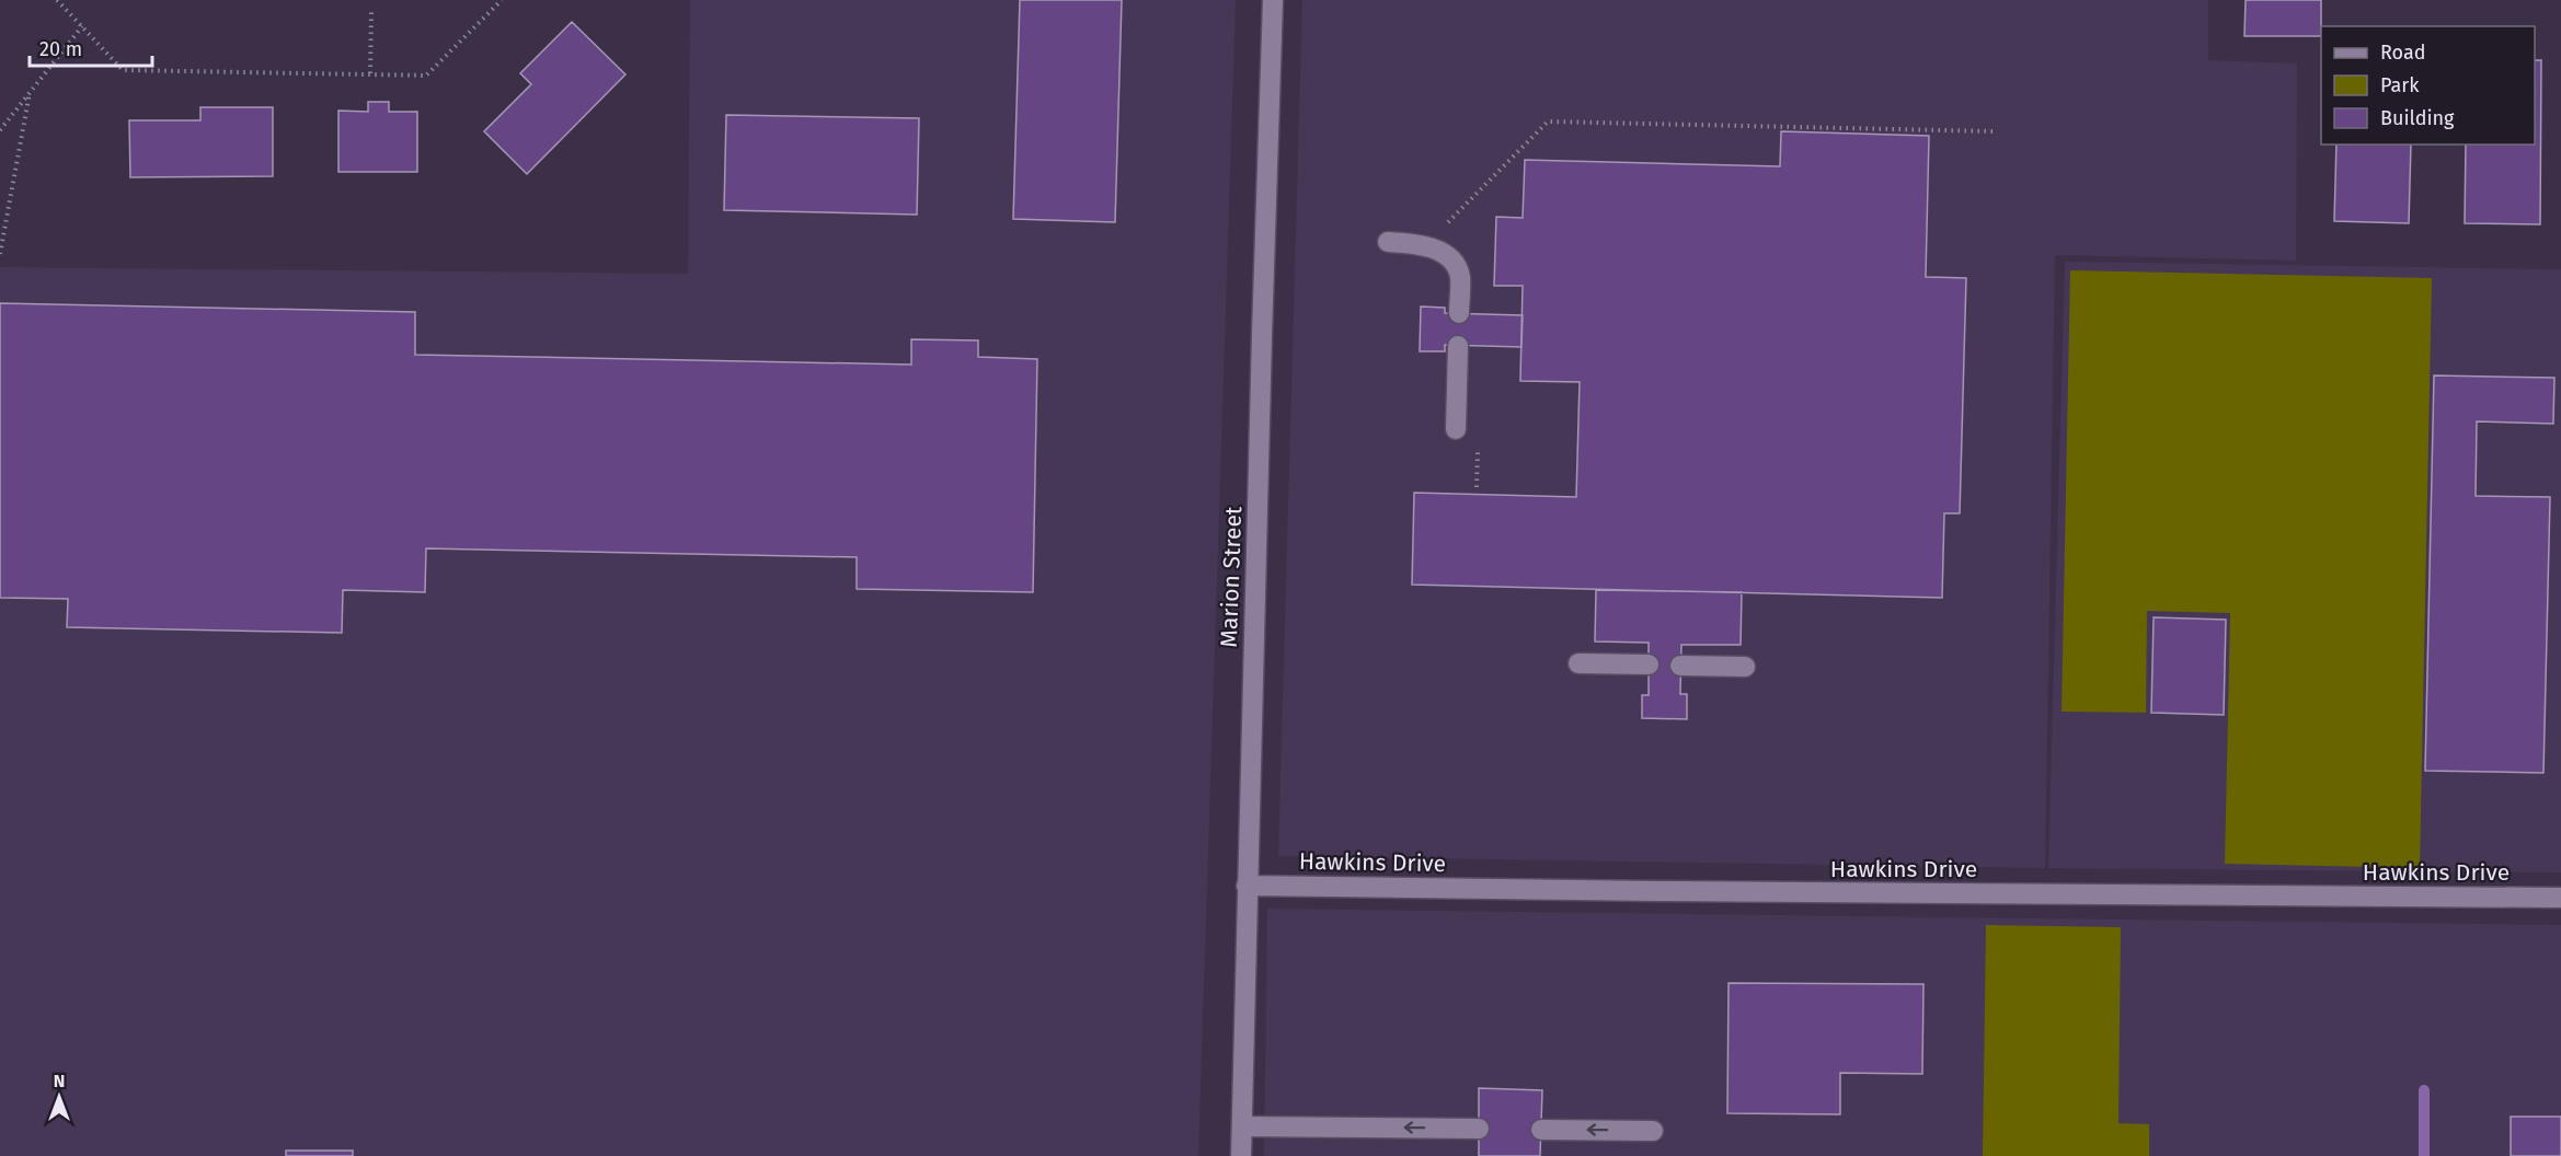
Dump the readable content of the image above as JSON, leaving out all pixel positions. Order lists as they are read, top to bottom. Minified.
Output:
{"streets":{"street":["Marion Street","Hawkins Drive"]},"crossings":[["Marion Street","Hawkins Drive"]],"legend":["Road","Park","Building"],"scale_bar":"20 m","north":"top"}
